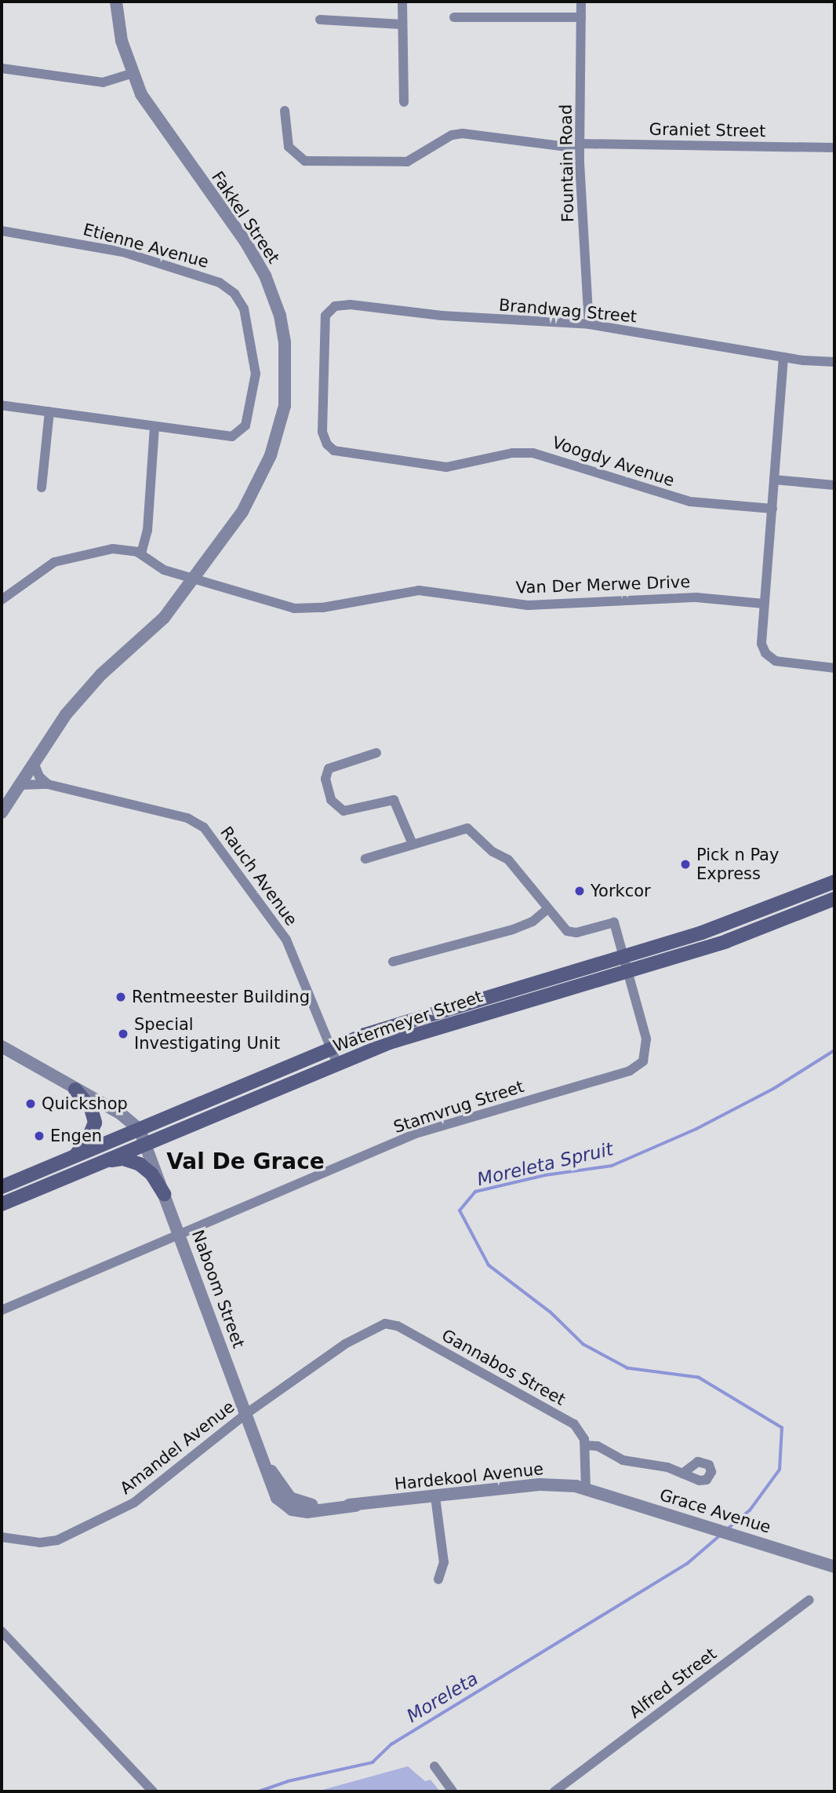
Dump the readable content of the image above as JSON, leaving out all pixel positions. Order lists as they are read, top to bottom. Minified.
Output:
{"streets":{"main road":["Watermeyer Street"],"street":["Graniet Street","Fountain Road","Fakkel Street","Etienne Avenue","Brandwag Street","Voogdy Avenue","Van Der Merwe Drive","Rauch Avenue","Stamvrug Street","Naboom Street","Gannabos Street","Amandel Avenue","Hardekool Avenue","Grace Avenue","Alfred Street"]},"crossings":[["Graniet Street","Fountain Road"],["Fountain Road","Brandwag Street"],["Fakkel Street","Van Der Merwe Drive"],["Brandwag Street","Voogdy Avenue"],["Rauch Avenue","Watermeyer Street"],["Watermeyer Street","Stamvrug Street"],["Watermeyer Street","Naboom Street"],["Stamvrug Street","Naboom Street"],["Naboom Street","Amandel Avenue"],["Naboom Street","Hardekool Avenue"],["Gannabos Street","Amandel Avenue"],["Hardekool Avenue","Grace Avenue"]],"districts":["Val De Grace"],"water":["Moreleta Spruit","Moreleta"],"places":["Pick n Pay Express","Yorkcor","Rentmeester Building","Special Investigating Unit","Quickshop","Engen"]}
